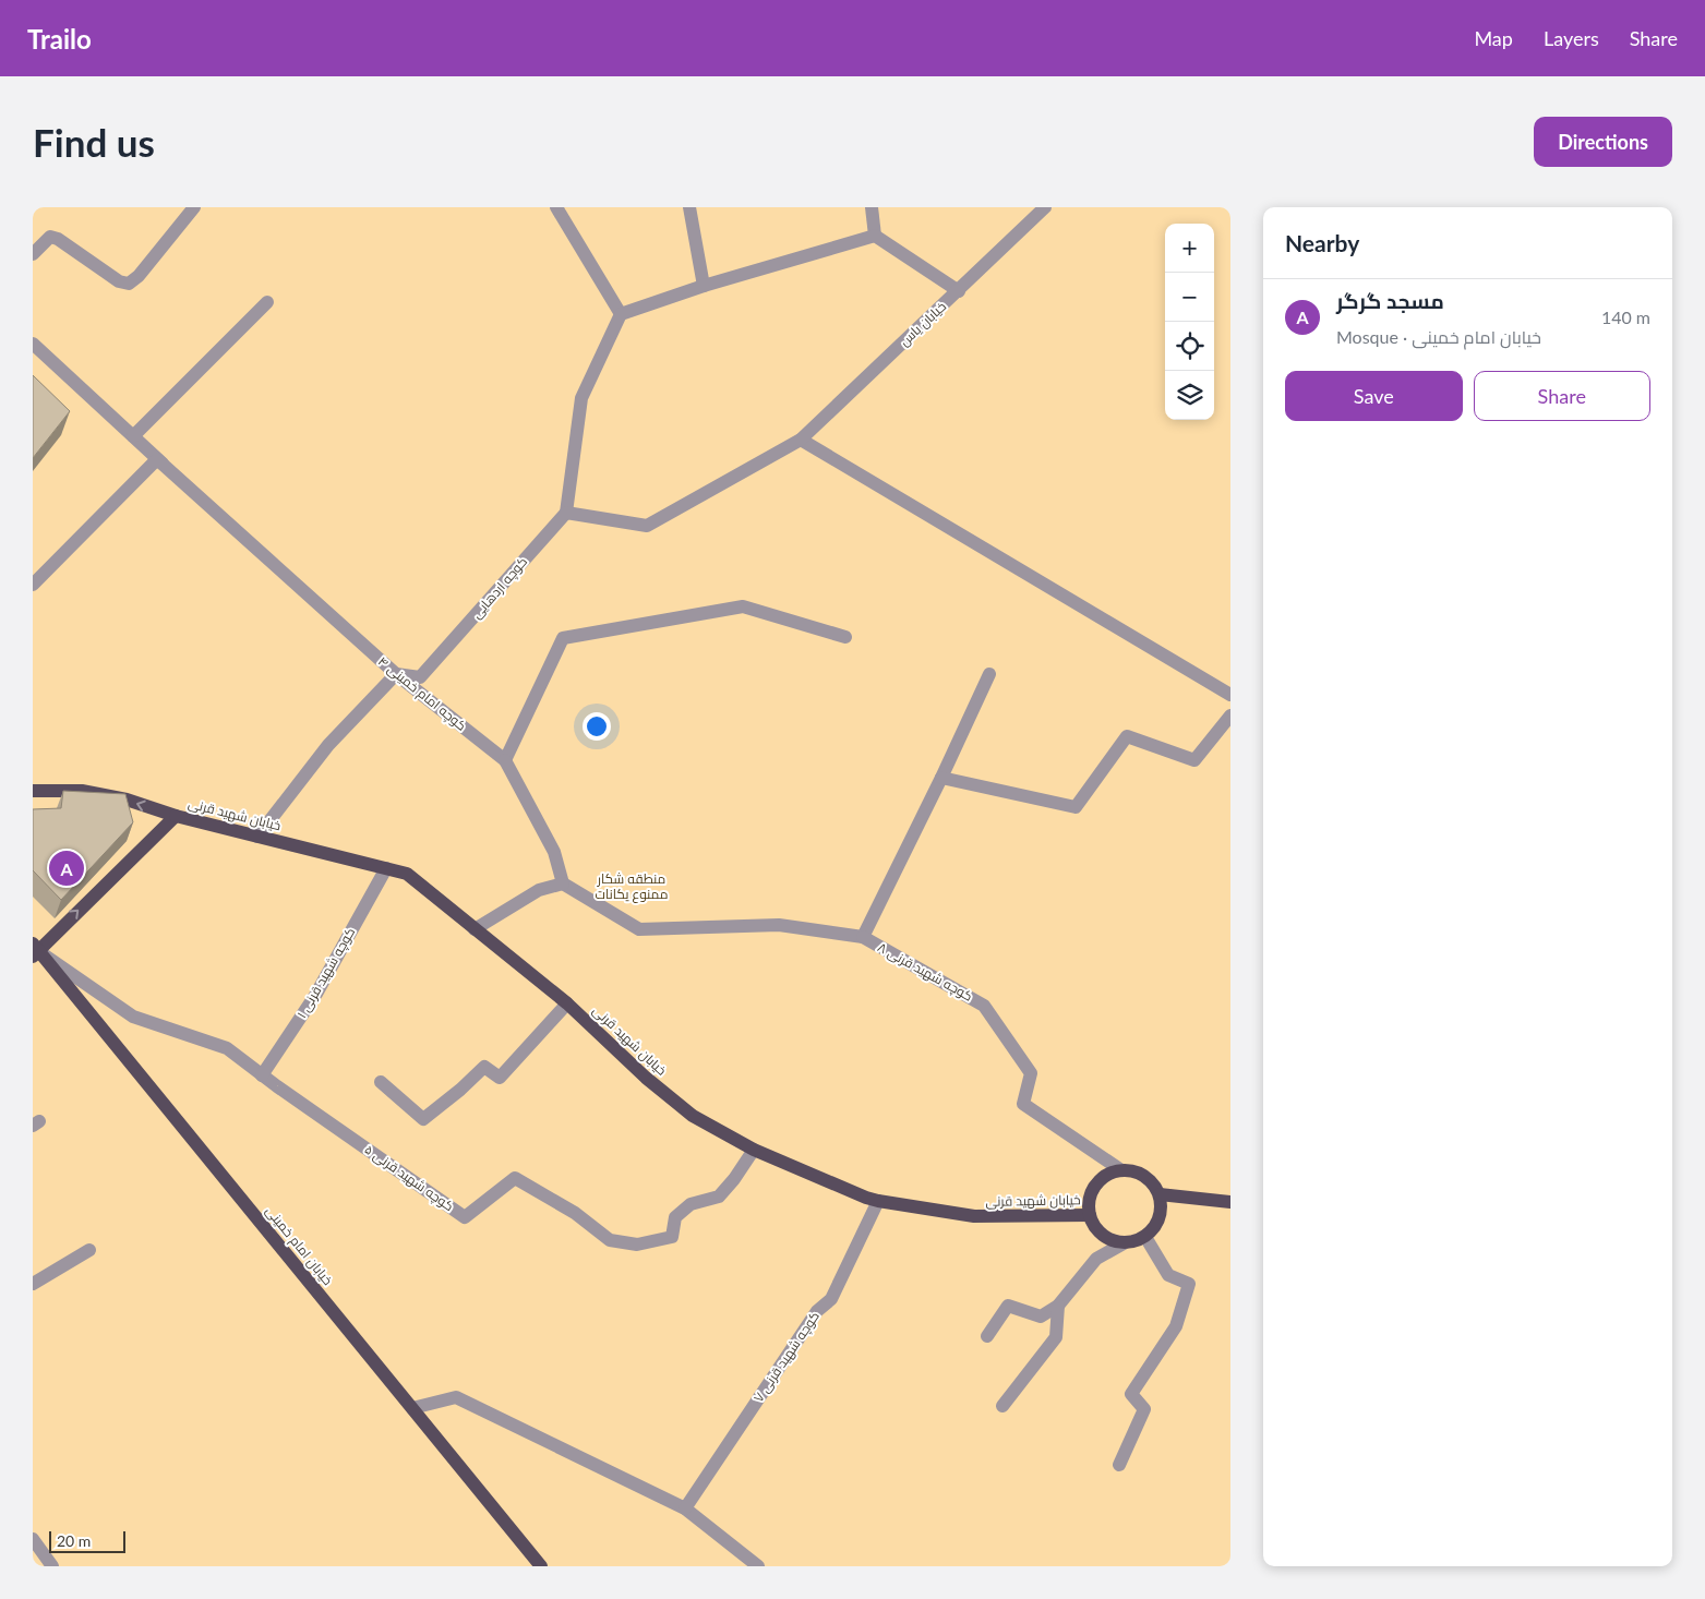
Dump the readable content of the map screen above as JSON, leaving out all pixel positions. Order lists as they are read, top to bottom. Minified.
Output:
{"streets":{"main road":["خیابان شهید قرنی","خیابان امام خمینی"],"street":["خیابان یاس","کوچه اردهایی","کوچه امام خمینی ۴","کوچه شهید قرنی ۸","کوچه شهید قرنی ۱","کوچه شهید قرنی ۵","کوچه شهید قرنی ۷"]},"crossings":[["کوچه اردهایی","کوچه امام خمینی ۴"],["خیابان شهید قرنی","کوچه شهید قرنی ۸"],["خیابان شهید قرنی","کوچه شهید قرنی ۱"],["خیابان شهید قرنی","کوچه شهید قرنی ۵"],["خیابان شهید قرنی","کوچه شهید قرنی ۷"],["کوچه شهید قرنی ۱","کوچه شهید قرنی ۵"],["کوچه شهید قرنی ۵","خیابان امام خمینی"]],"parks":["منطقه شکار ممنوع یکانات"],"scale_bar":"20 m","page":{"header":"Trailo","nav":["Map","Layers","Share"],"buttons":["Directions",["Save","Share"]],"title":"Find us","heading":"Nearby","map_buttons":["+","−"],"list":[{"mark":"A","name":"مسجد گرگر","note":"Mosque · خیابان امام خمینی","value":"140 m"}],"pins":"A","scale":"20 m"}}
